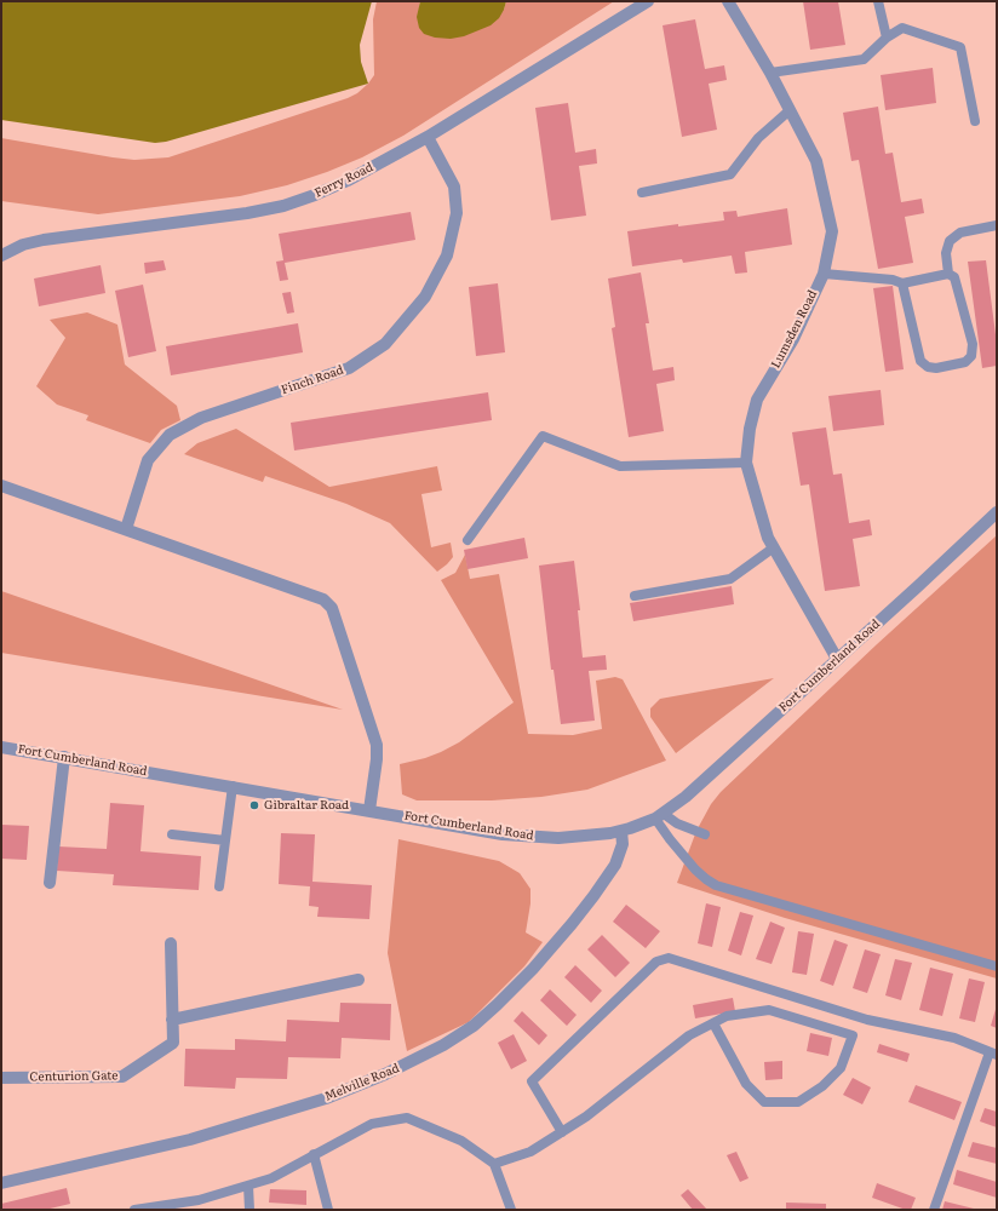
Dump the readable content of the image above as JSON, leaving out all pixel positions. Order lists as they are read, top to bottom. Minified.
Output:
{"streets":{"street":["Ferry Road","Lumsden Road","Finch Road","Fort Cumberland Road","Centurion Gate","Melville Road"]},"crossings":[["Ferry Road","Finch Road"],["Lumsden Road","Fort Cumberland Road"],["Fort Cumberland Road","Melville Road"]],"places":["Gibraltar Road"]}
